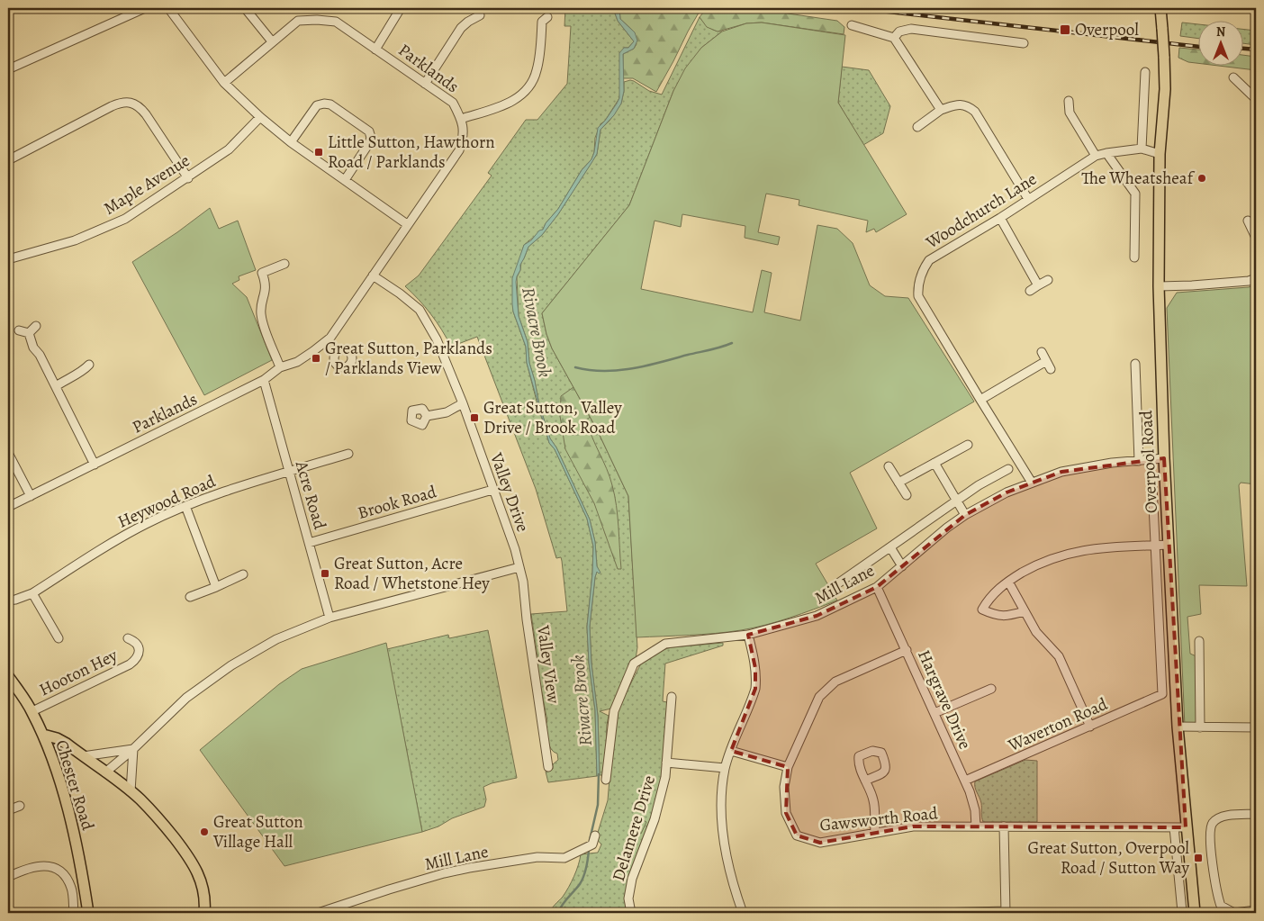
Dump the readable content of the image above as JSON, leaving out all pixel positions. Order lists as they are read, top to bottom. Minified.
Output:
{"streets":{"main road":["Overpool Road","Chester Road"],"street":["Parklands","Maple Avenue","Woodchurch Lane","Valley Drive","Acre Road","Heywood Road","Brook Road","Mill Lane","Valley View","Hooton Hey","Hargrave Drive","Waverton Road","Gawsworth Road","Delamere Drive"]},"crossings":[["Parklands","Valley Drive"],["Parklands","Acre Road"],["Woodchurch Lane","Overpool Road"],["Woodchurch Lane","Mill Lane"],["Overpool Road","Mill Lane"],["Overpool Road","Waverton Road"],["Overpool Road","Gawsworth Road"],["Valley Drive","Brook Road"],["Valley Drive","Valley View"],["Acre Road","Heywood Road"],["Acre Road","Brook Road"],["Mill Lane","Hargrave Drive"],["Hooton Hey","Chester Road"],["Hargrave Drive","Waverton Road"],["Hargrave Drive","Gawsworth Road"]],"water":["Rivacre Brook"],"places":{"transit":["Overpool","Little Sutton, Hawthorn Road / Parklands","Great Sutton, Parklands / Parklands View","Great Sutton, Valley Drive / Brook Road","Great Sutton, Acre Road / Whetstone Hey","Great Sutton, Overpool Road / Sutton Way"],"other":["The Wheatsheaf","Great Sutton Village Hall"]},"north":"top"}
